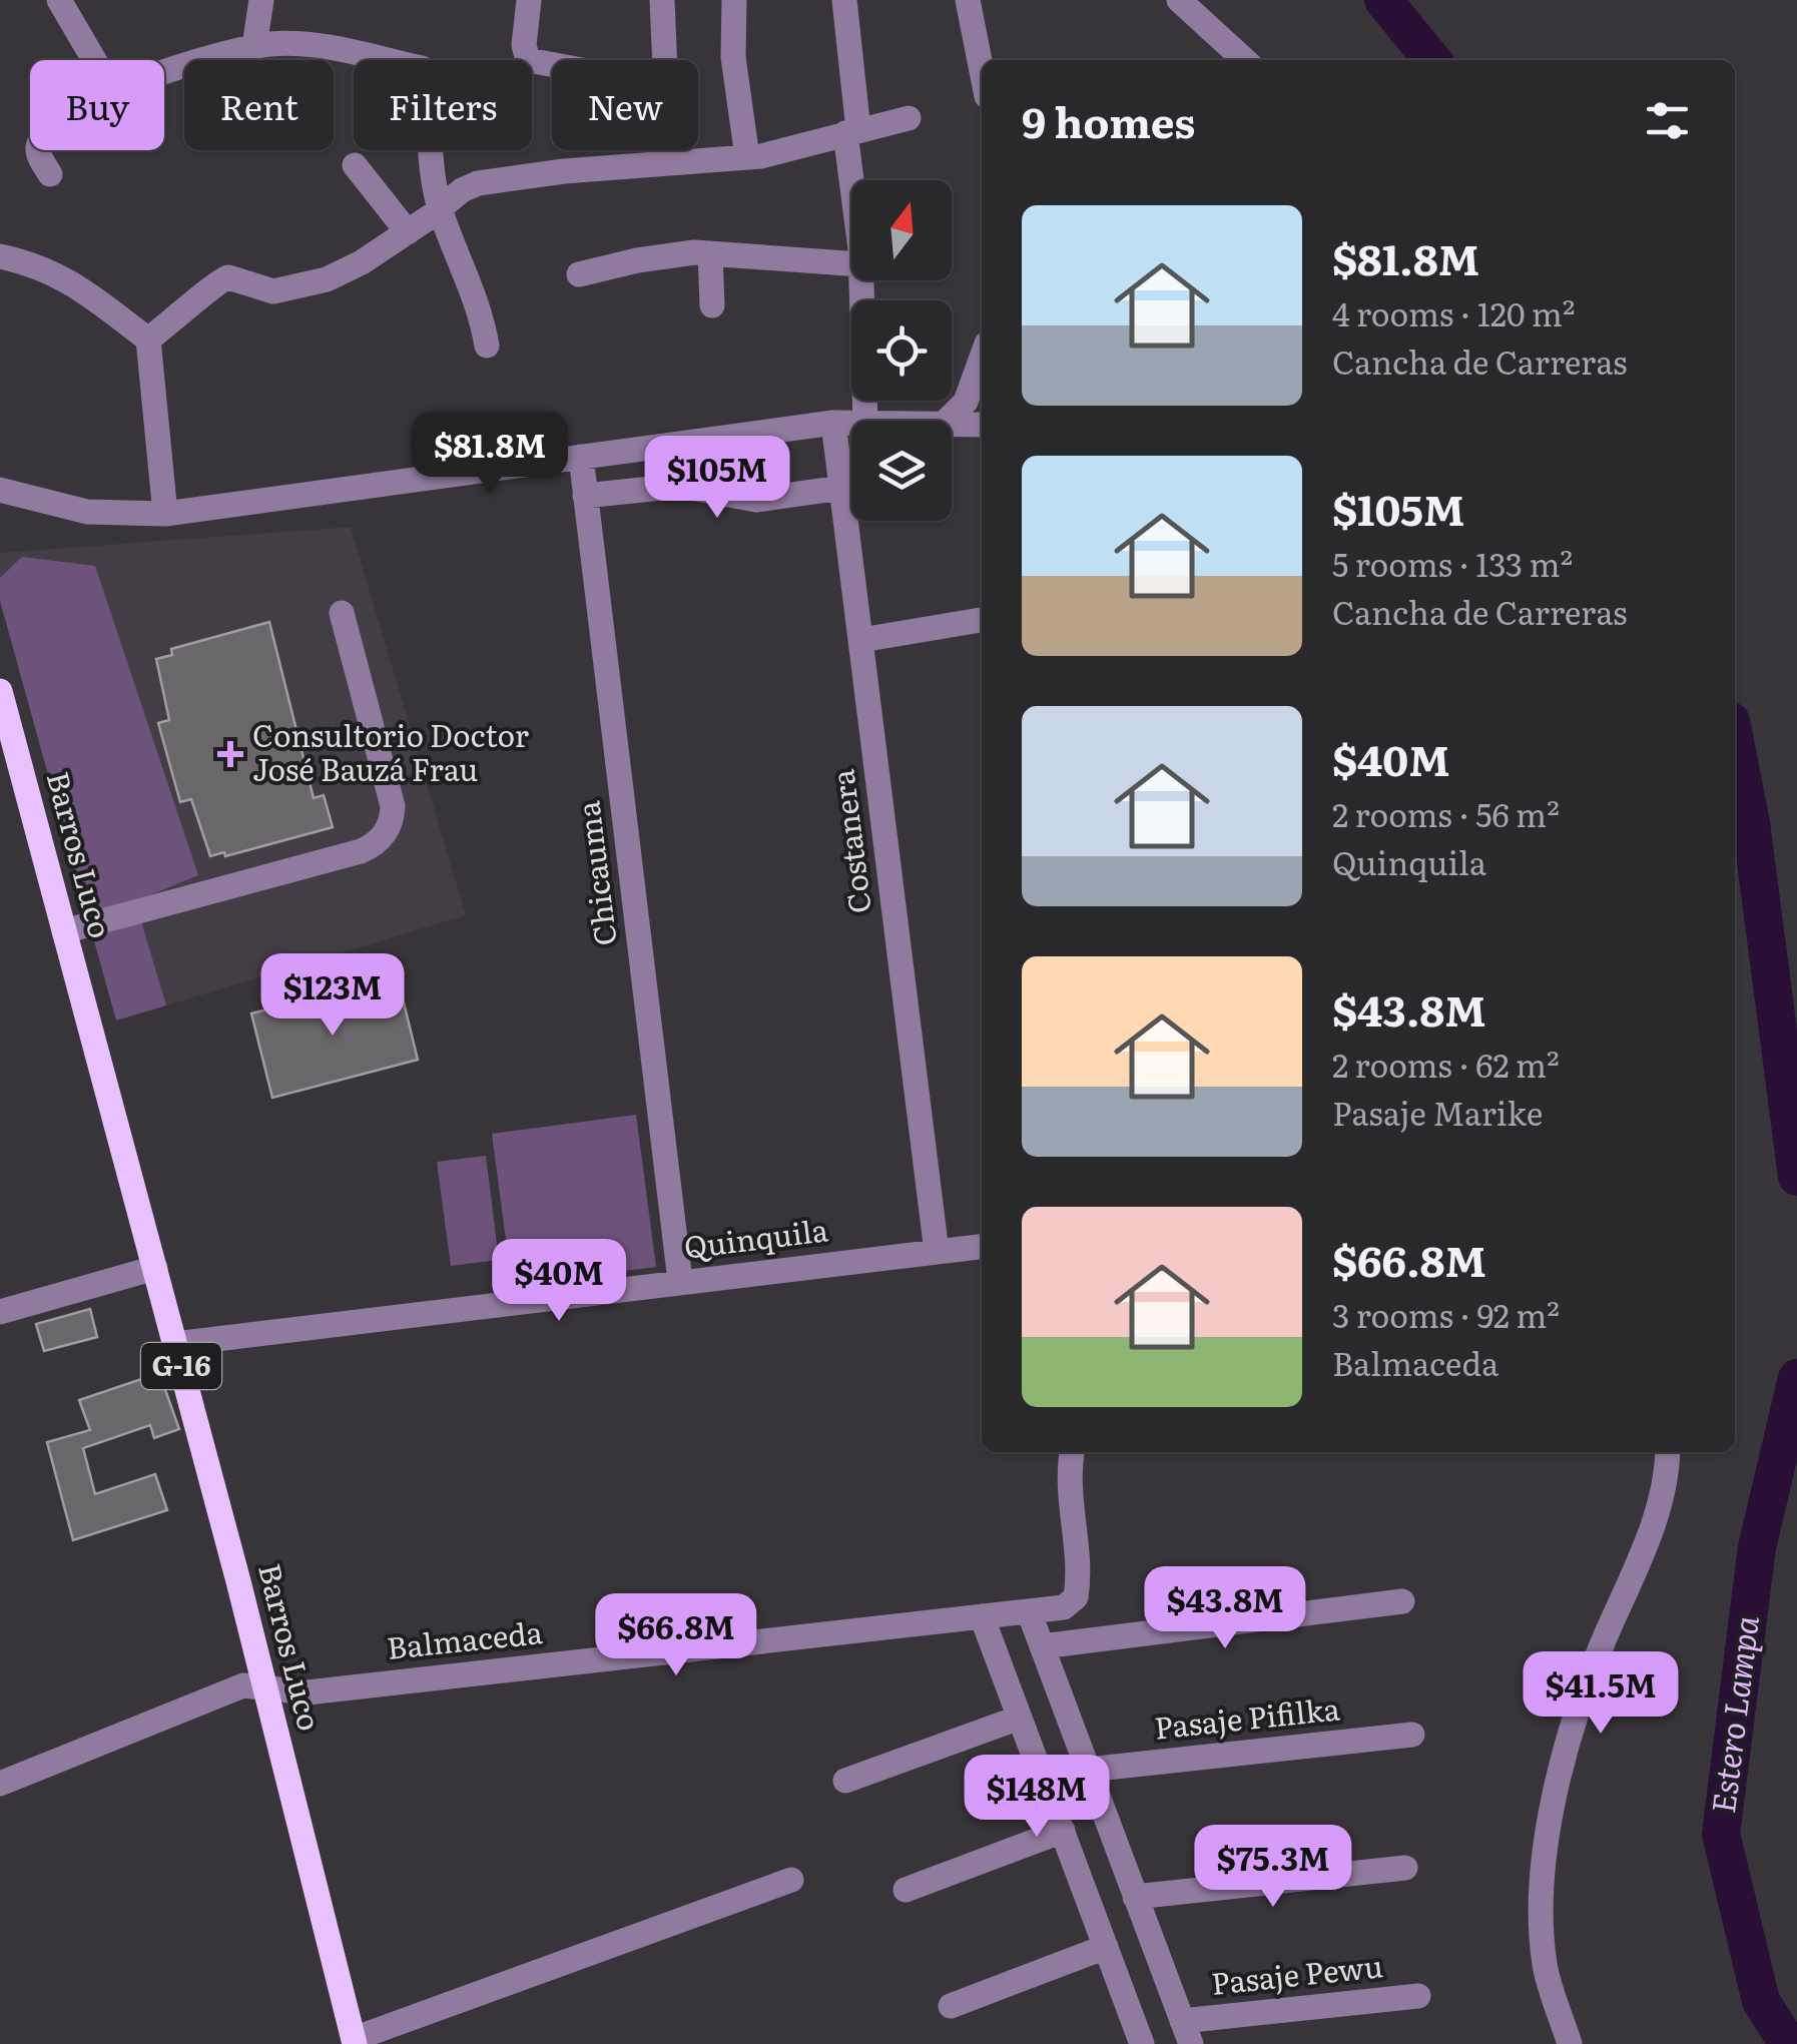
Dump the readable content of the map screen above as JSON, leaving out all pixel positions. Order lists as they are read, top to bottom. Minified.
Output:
{"streets":{"main road":["Barros Luco","G-16"],"street":["Costanera","Chicauma","Quinquila","Balmaceda","Pasaje Pifilka","Pasaje Pewu"]},"crossings":[["Costanera","Quinquila"],["Barros Luco","Quinquila"],["Barros Luco","Balmaceda"],["Chicauma","Quinquila"]],"water":["Estero Lampa"],"places":{"health":["Consultorio Doctor José Bauzá Frau"]},"north":"top","page":{"chip":["Buy","Rent","Filters","New"],"heading":"9 homes","list":[{"name":"$81.8M","note":"4 rooms · 120 m² · Cancha de Carreras"},{"name":"$105M","note":"5 rooms · 133 m² · Cancha de Carreras"},{"name":"$40M","note":"2 rooms · 56 m² · Quinquila"},{"name":"$43.8M","note":"2 rooms · 62 m² · Pasaje Marike"},{"name":"$66.8M","note":"3 rooms · 92 m² · Balmaceda"}],"price":["$81.8M","$105M","$123M","$40M","$43.8M","$66.8M","$41.5M","$148M","$75.3M"]}}
